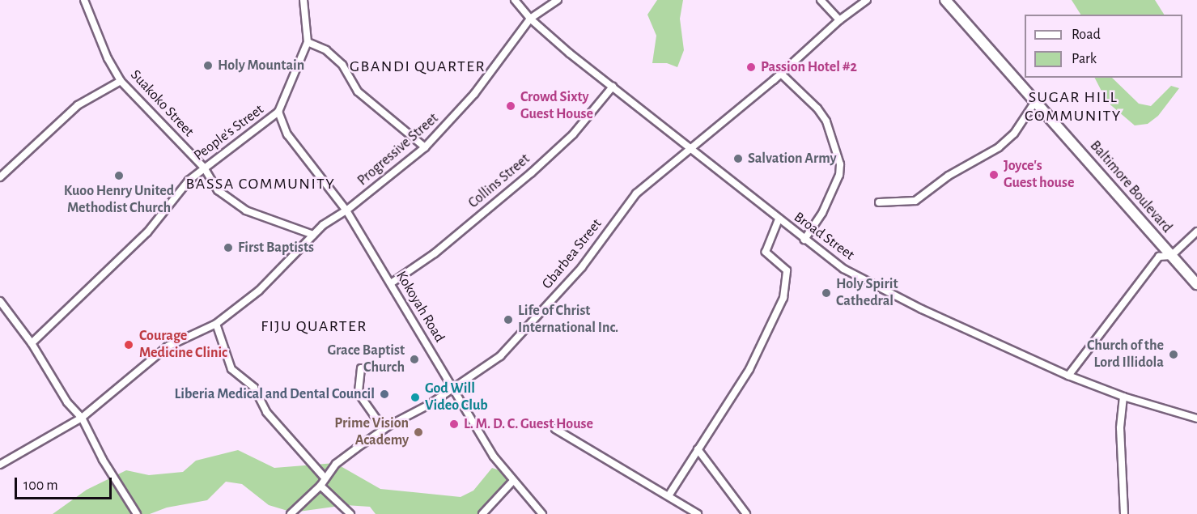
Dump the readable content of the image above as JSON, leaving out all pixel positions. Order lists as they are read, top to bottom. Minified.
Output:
{"streets":{"highway":["Baltimore Boulevard"],"street":["Suakoko Street","People's Street","Progressive Street","Collins Street","Broad Street","Gbarbea Street","Kokoyah Road"]},"crossings":[["Suakoko Street","People's Street"],["Suakoko Street","Progressive Street"],["People's Street","Kokoyah Road"],["Progressive Street","Broad Street"],["Progressive Street","Kokoyah Road"],["Collins Street","Broad Street"],["Collins Street","Kokoyah Road"],["Broad Street","Gbarbea Street"],["Gbarbea Street","Kokoyah Road"]],"districts":["GBANDI QUARTER","SUGAR HILL COMMUNITY","BASSA COMMUNITY","FIJU QUARTER"],"places":["Holy Mountain","Passion Hotel #2","Crowd Sixty Guest House","Salvation Army","Joyce's Guest house","Kuoo Henry United Methodist Church","First Baptists","Holy Spirit Cathedral","Life of Christ International Inc.","Courage Medicine Clinic","Church of the Lord Illidola","Grace Baptist Church","Liberia Medical and Dental Council","God Will Video Club","L. M. D. C. Guest House","Prime Vision Academy"],"legend":["Road","Park"],"scale_bar":"100 m"}
